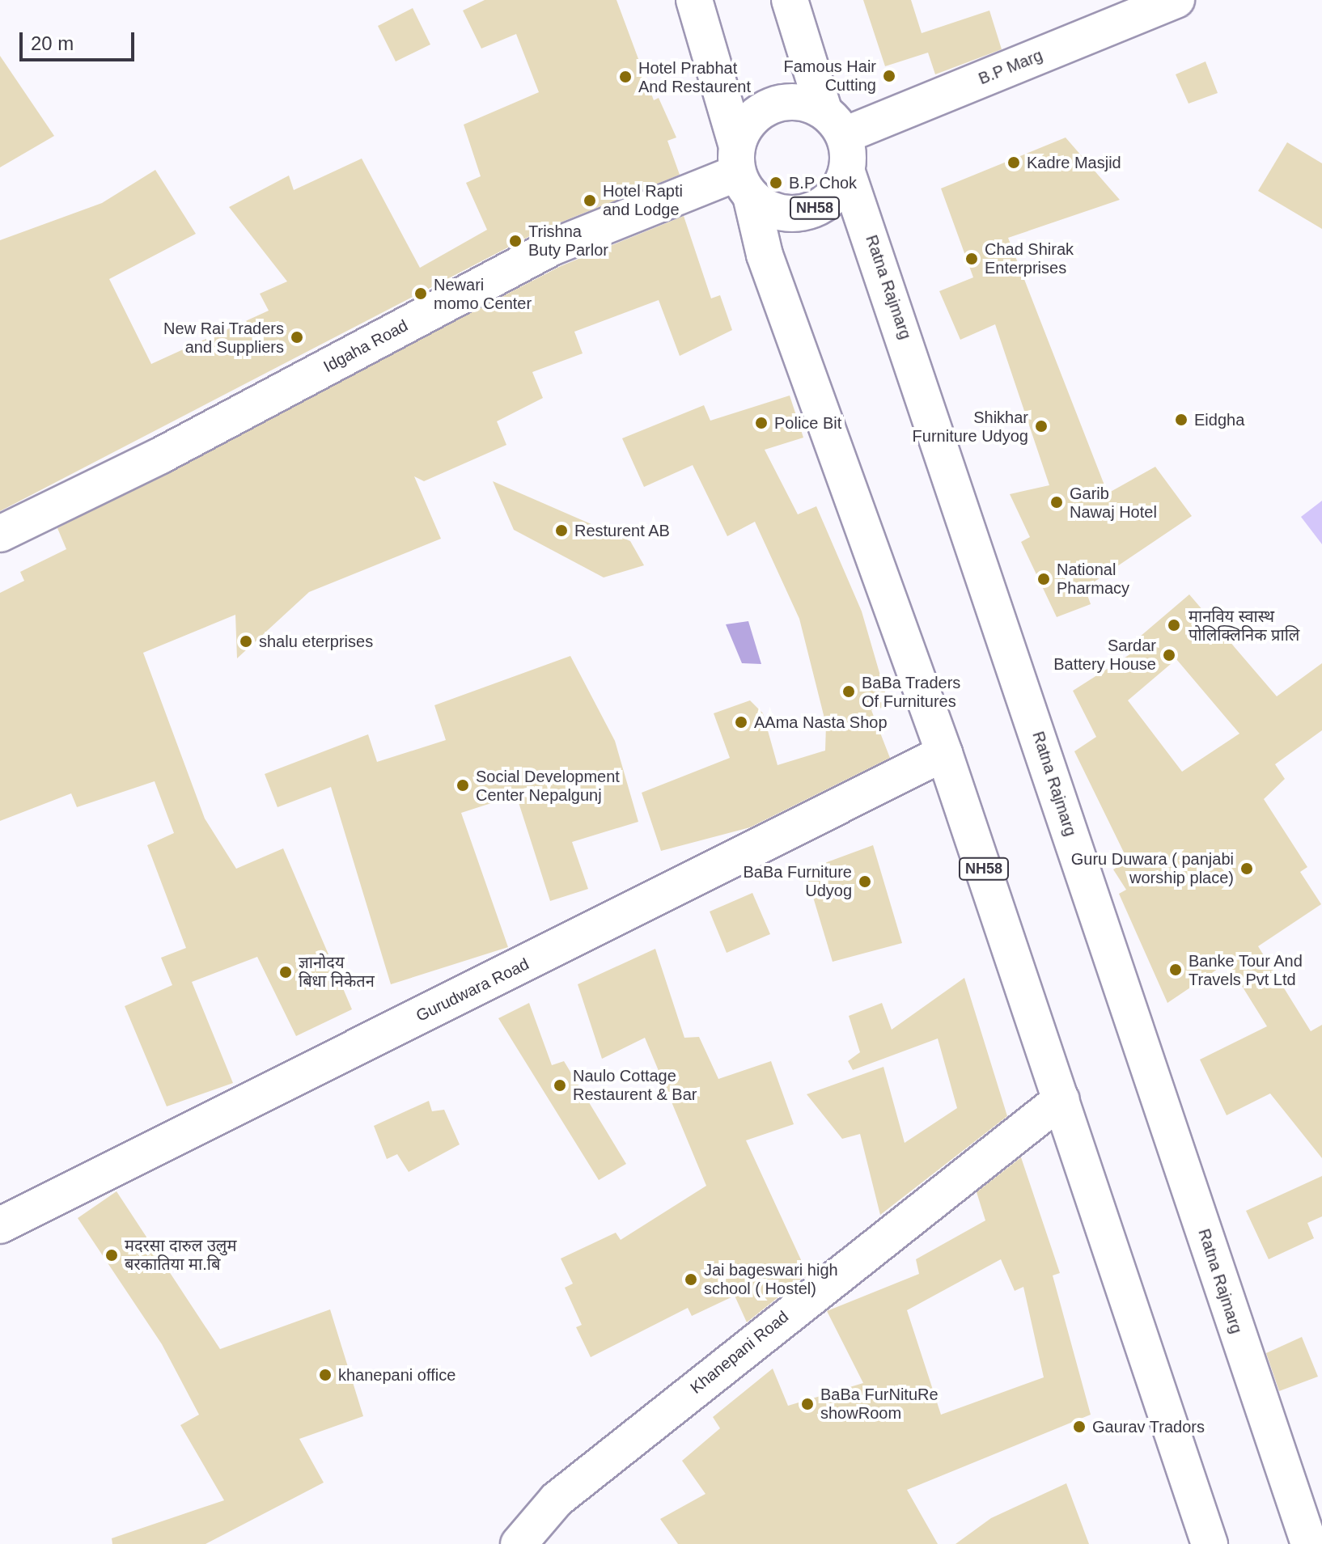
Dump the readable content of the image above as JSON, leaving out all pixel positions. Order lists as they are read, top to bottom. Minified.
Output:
{"streets":{"main road":["B.P Marg","NH58","Ratna Rajmarg","Idgaha Road","Gurudwara Road","Khanepani Road"]},"crossings":[["B.P Marg","NH58"],["B.P Marg","Ratna Rajmarg"],["B.P Marg","Idgaha Road"],["NH58","Ratna Rajmarg"],["NH58","Idgaha Road"],["NH58","Gurudwara Road"],["NH58","Khanepani Road"],["Ratna Rajmarg","Idgaha Road"]],"places":["Famous Hair Cutting","Hotel Prabhat And Restaurent","Kadre Masjid","B.P Chok","Hotel Rapti and Lodge","Trishna Buty Parlor","Chad Shirak Enterprises","Newari momo Center","New Rai Traders and Suppliers","Eidgha","Police Bit","Shikhar Furniture Udyog","Garib Nawaj Hotel","Resturent AB","National Pharmacy","मानविय स्वास्थ पोलिक्लिनिक प्रालि","shalu eterprises","Sardar Battery House","BaBa Traders Of Furnitures","AAma Nasta Shop","Social Development Center Nepalgunj","Guru Duwara ( panjabi worship place)","BaBa Furniture Udyog","Banke Tour And Travels Pvt Ltd","ज्ञानाेदय बिधा निकेतन","Naulo Cottage Restaurent & Bar","मदरसा दारुल उलुम बरकातिया मा.बि","Jai bageswari high school ( Hostel)","khanepani office","BaBa FurNituRe showRoom","Gaurav Tradors"],"scale_bar":"20 m"}
